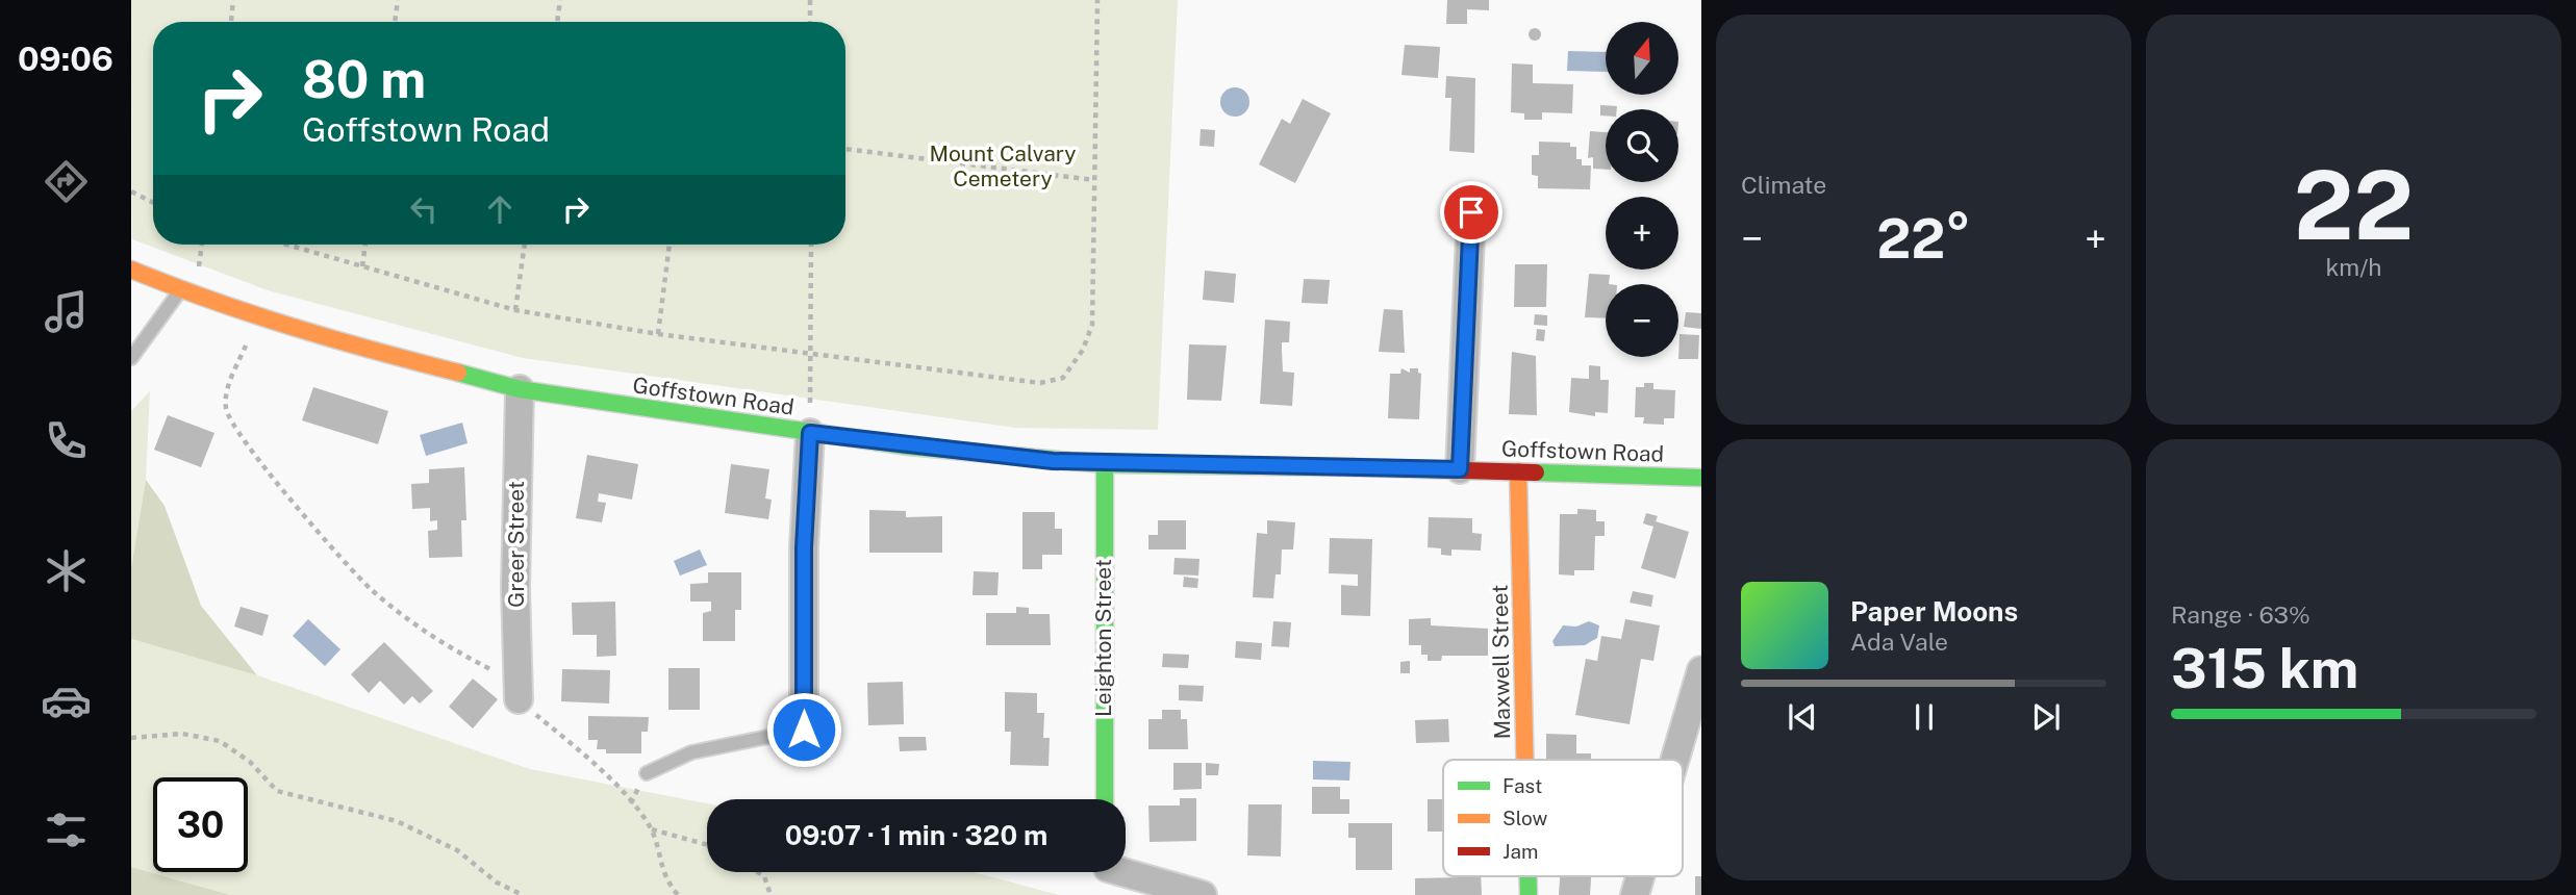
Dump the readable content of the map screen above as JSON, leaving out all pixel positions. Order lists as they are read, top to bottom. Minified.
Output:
{"streets":{"main road":["Goffstown Road","Leighton Street","Maxwell Street"],"street":["Greer Street"]},"crossings":[["Goffstown Road","Greer Street"],["Goffstown Road","Leighton Street"],["Goffstown Road","Maxwell Street"]],"parks":["Mount Calvary Cemetery"],"legend":["Fast","Slow","Jam"],"north":"top","page":{"tabs":"09:06","tile":["Climate",["22","km/h"],["Range · 63%","315 km"]],"map_buttons":["+","−"],"turn":["80 m","Goffstown Road"],"heat":["−","22°","+"],"song":["Paper Moons","Ada Vale"],"limit":"30","trip":"09:07 · 1 min · 320 m"}}
